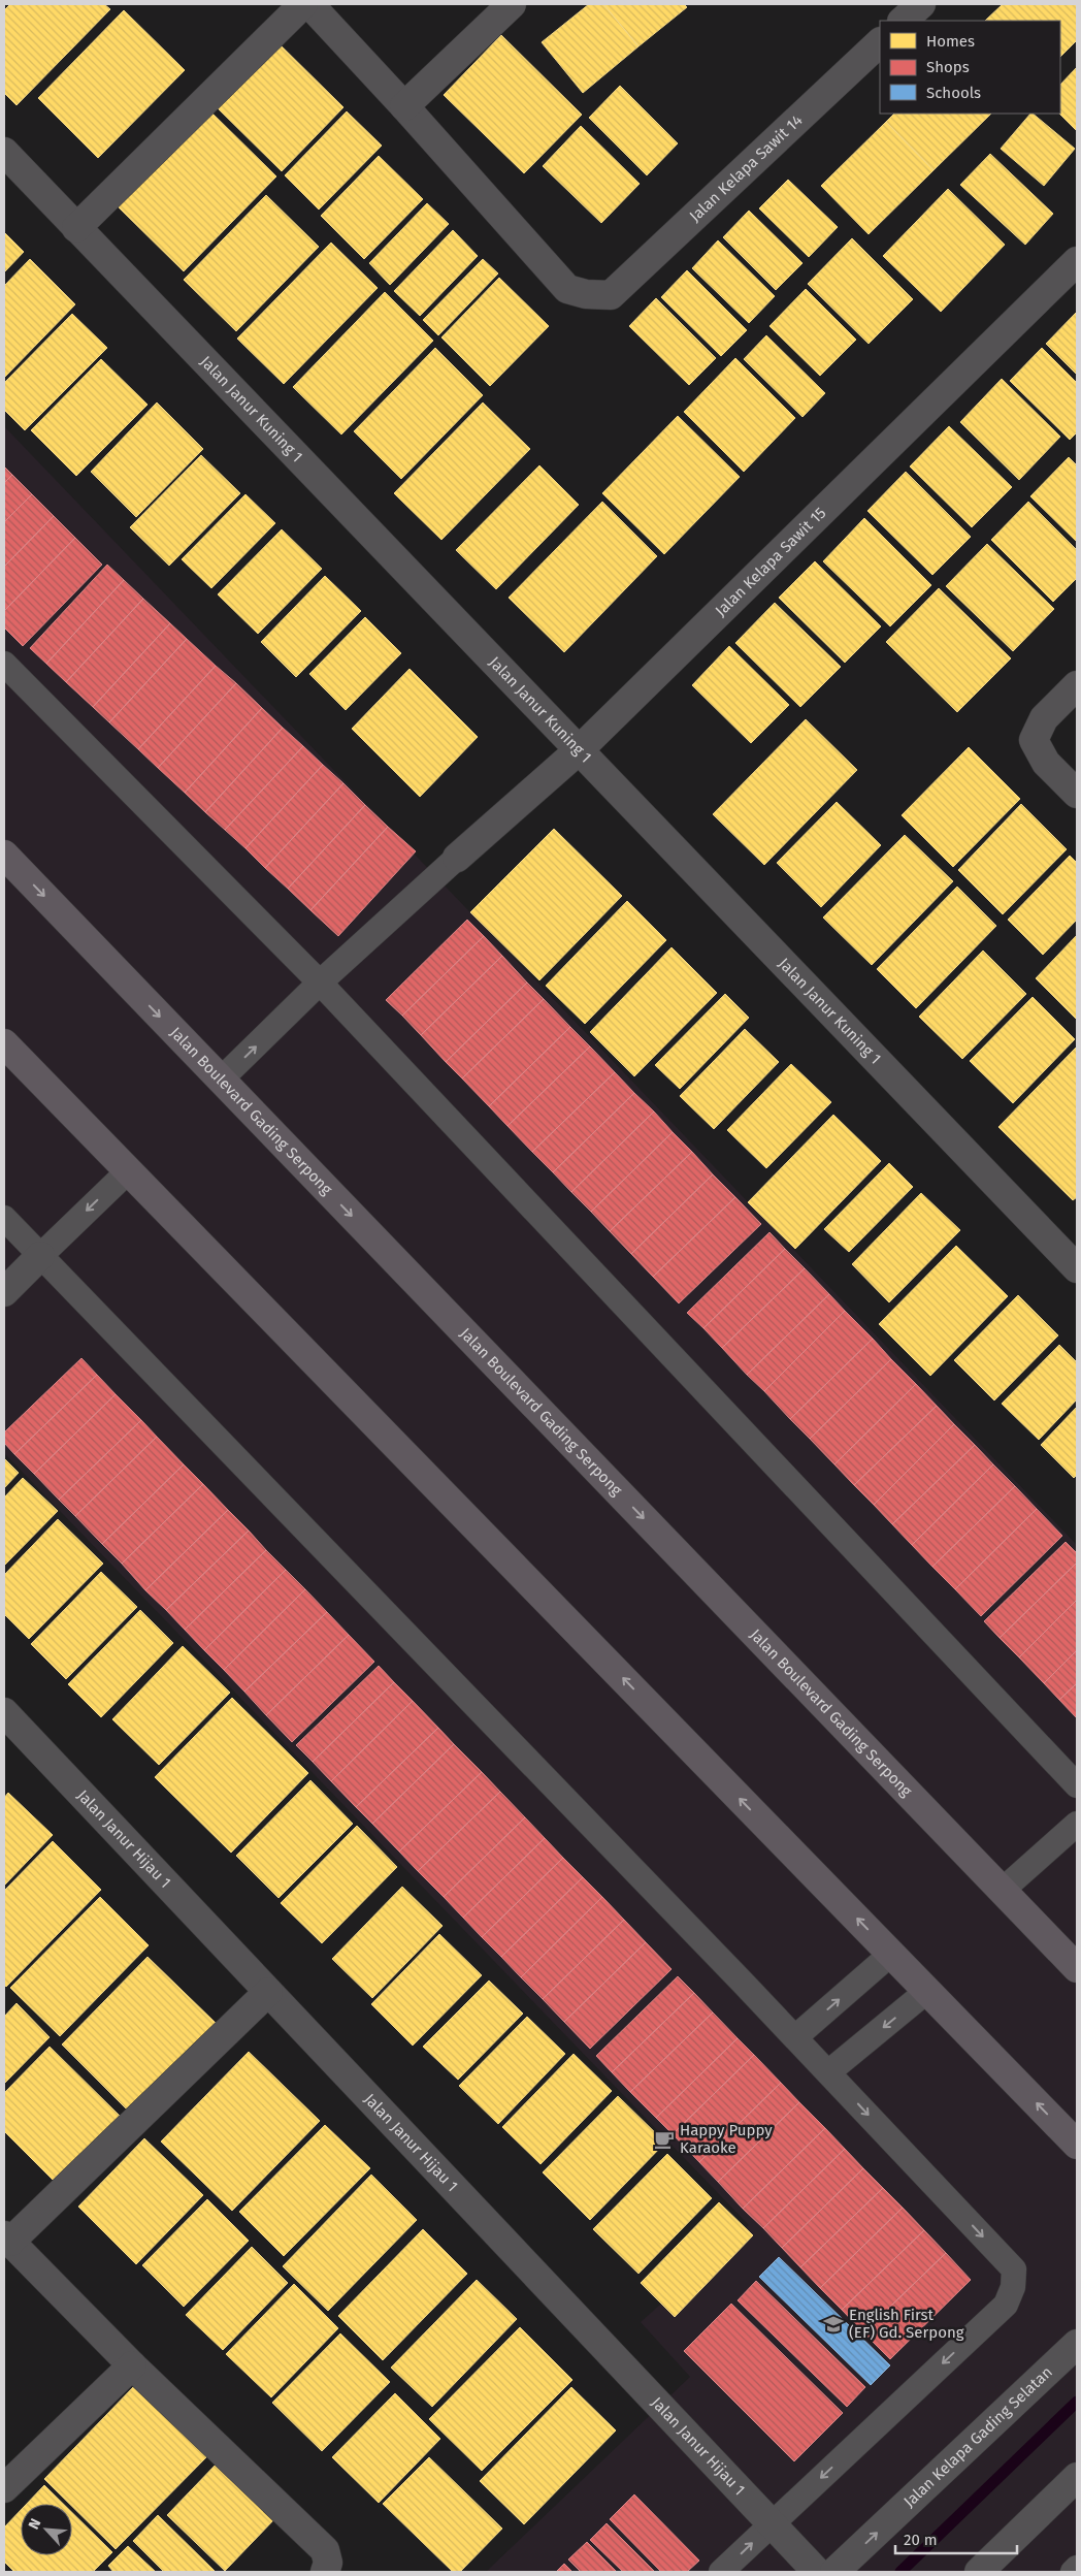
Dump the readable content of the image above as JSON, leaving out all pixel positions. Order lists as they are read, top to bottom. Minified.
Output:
{"streets":{"main road":["Jalan Boulevard Gading Serpong"],"street":["Jalan Kelapa Sawit 14","Jalan Janur Kuning 1","Jalan Kelapa Sawit 15","Jalan Janur Hijau 1","Jalan Kelapa Gading Selatan"]},"crossings":[["Jalan Janur Kuning 1","Jalan Kelapa Sawit 15"]],"places":{"cafe":["Happy Puppy Karaoke"],"school or university":["English First (EF) Gd. Serpong"]},"legend":["Homes","Shops","Schools"],"scale_bar":"20 m","north":"top left"}
